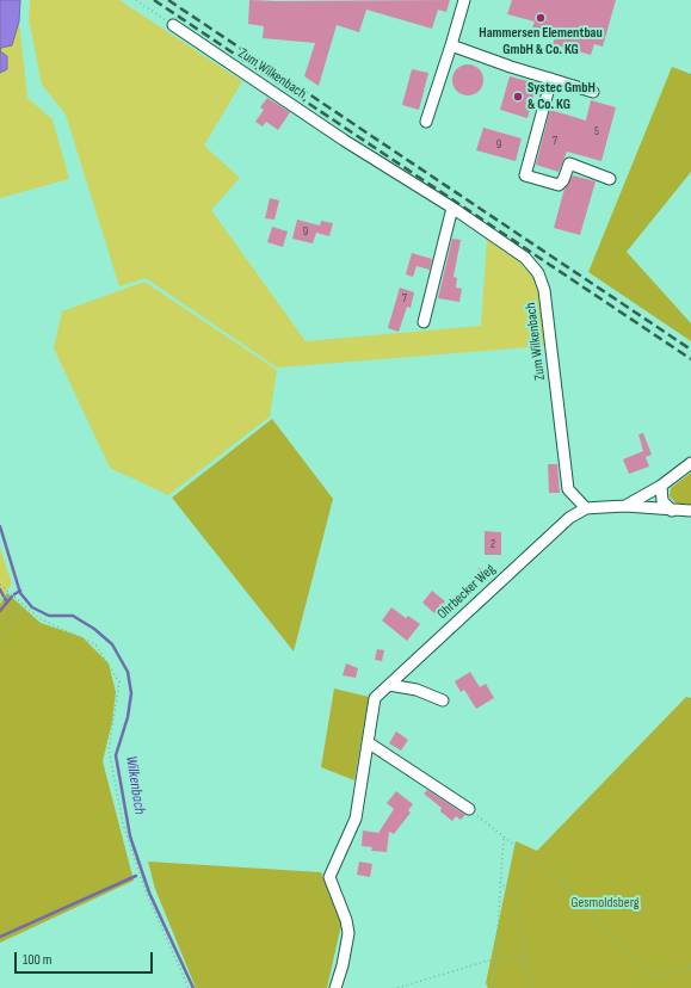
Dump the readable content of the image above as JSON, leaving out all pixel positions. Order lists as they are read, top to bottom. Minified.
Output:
{"streets":{"street":["Zum Wilkenbach","Ohrbecker Weg"]},"crossings":[["Zum Wilkenbach","Ohrbecker Weg"]],"water":["Wilkenbach"],"parks":["Gesmoldsberg"],"places":["Hammersen Elementbau GmbH & Co. KG","Systec GmbH & Co. KG"],"house_numbers":["5","7","9","9","7","2"],"scale_bar":"100 m"}
